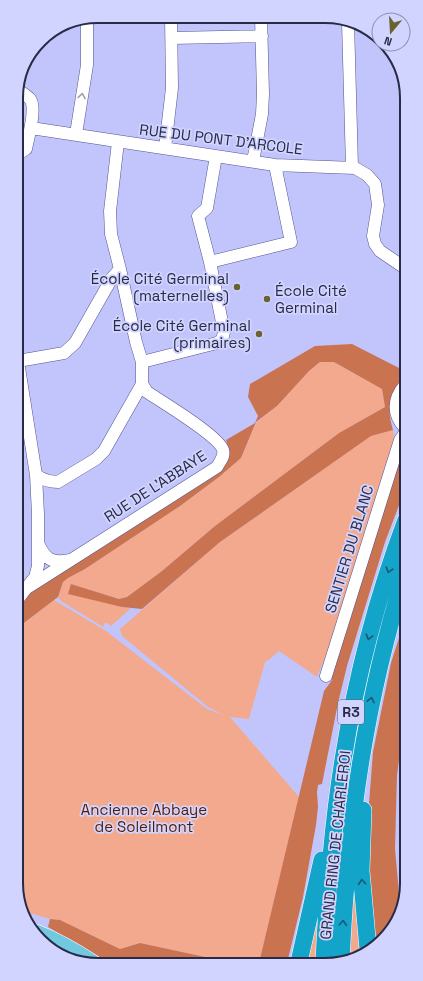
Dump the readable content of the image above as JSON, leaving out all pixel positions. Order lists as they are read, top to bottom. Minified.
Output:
{"streets":{"highway":["R3","GRAND RING DE CHARLEROI"],"street":["RUE DU PONT D'ARCOLE","RUE DE L'ABBAYE","SENTIER DU BLANC"]},"parks":["Ancienne Abbaye de Soleilmont"],"places":["École Cité Germinal (maternelles)","École Cité Germinal","École Cité Germinal (primaires)"],"north":"bottom"}
